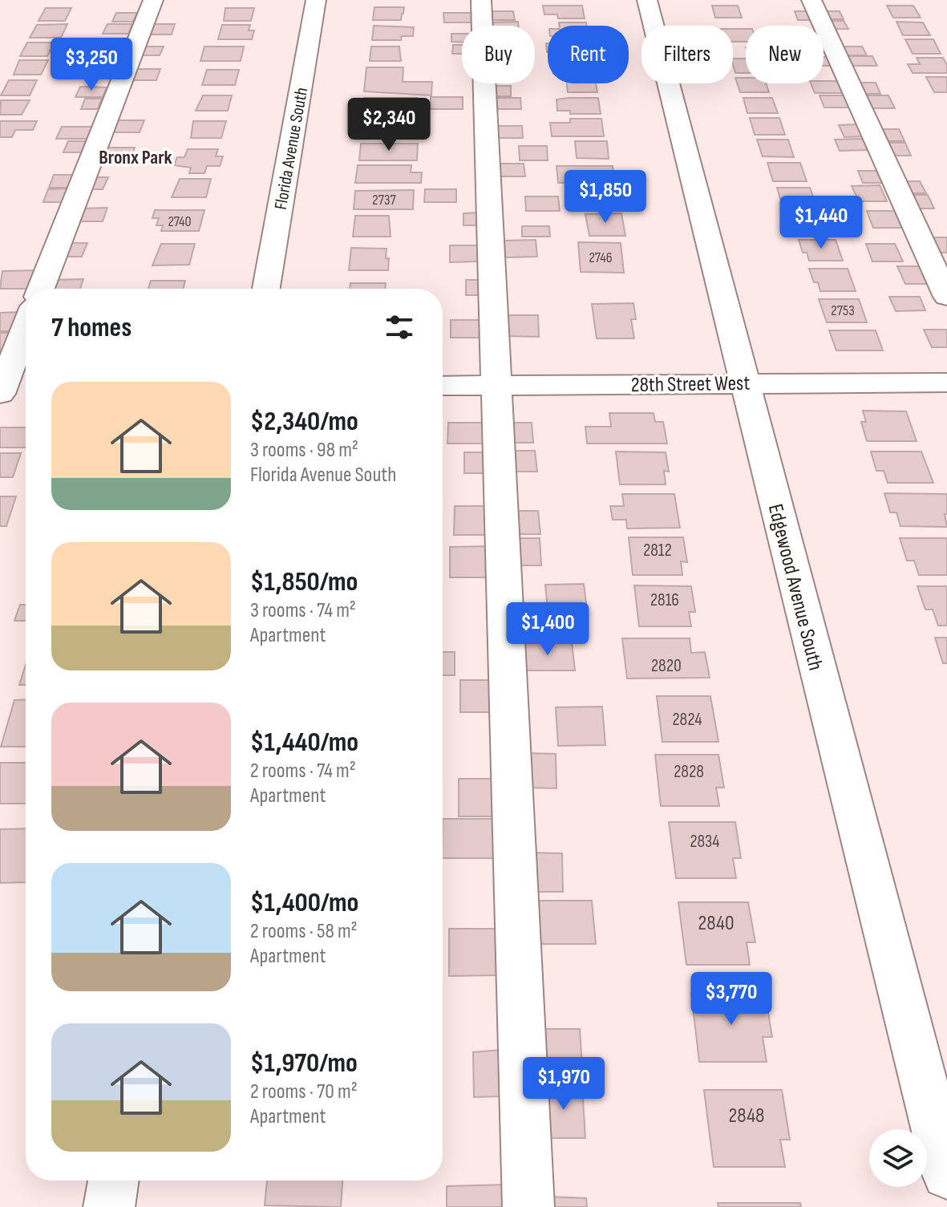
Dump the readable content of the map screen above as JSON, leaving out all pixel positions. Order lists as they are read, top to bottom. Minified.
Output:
{"streets":{"street":["Florida Avenue South","28th Street West","Edgewood Avenue South"]},"crossings":[["28th Street West","Edgewood Avenue South"]],"districts":["Bronx Park"],"house_numbers":["2737","2740","2746","2753","2812","2816","2820","2824","2828","2834","2840","2848"],"page":{"chip":["Buy","Rent","Filters","New"],"price":["$3,250","$2,340","$1,850","$1,440","$1,400","$3,770","$1,970"],"heading":"7 homes","list":[{"name":"$2,340/mo","note":"3 rooms · 98 m² · Florida Avenue South"},{"name":"$1,850/mo","note":"3 rooms · 74 m² · Apartment"},{"name":"$1,440/mo","note":"2 rooms · 74 m² · Apartment"},{"name":"$1,400/mo","note":"2 rooms · 58 m² · Apartment"},{"name":"$1,970/mo","note":"2 rooms · 70 m² · Apartment"}]}}
